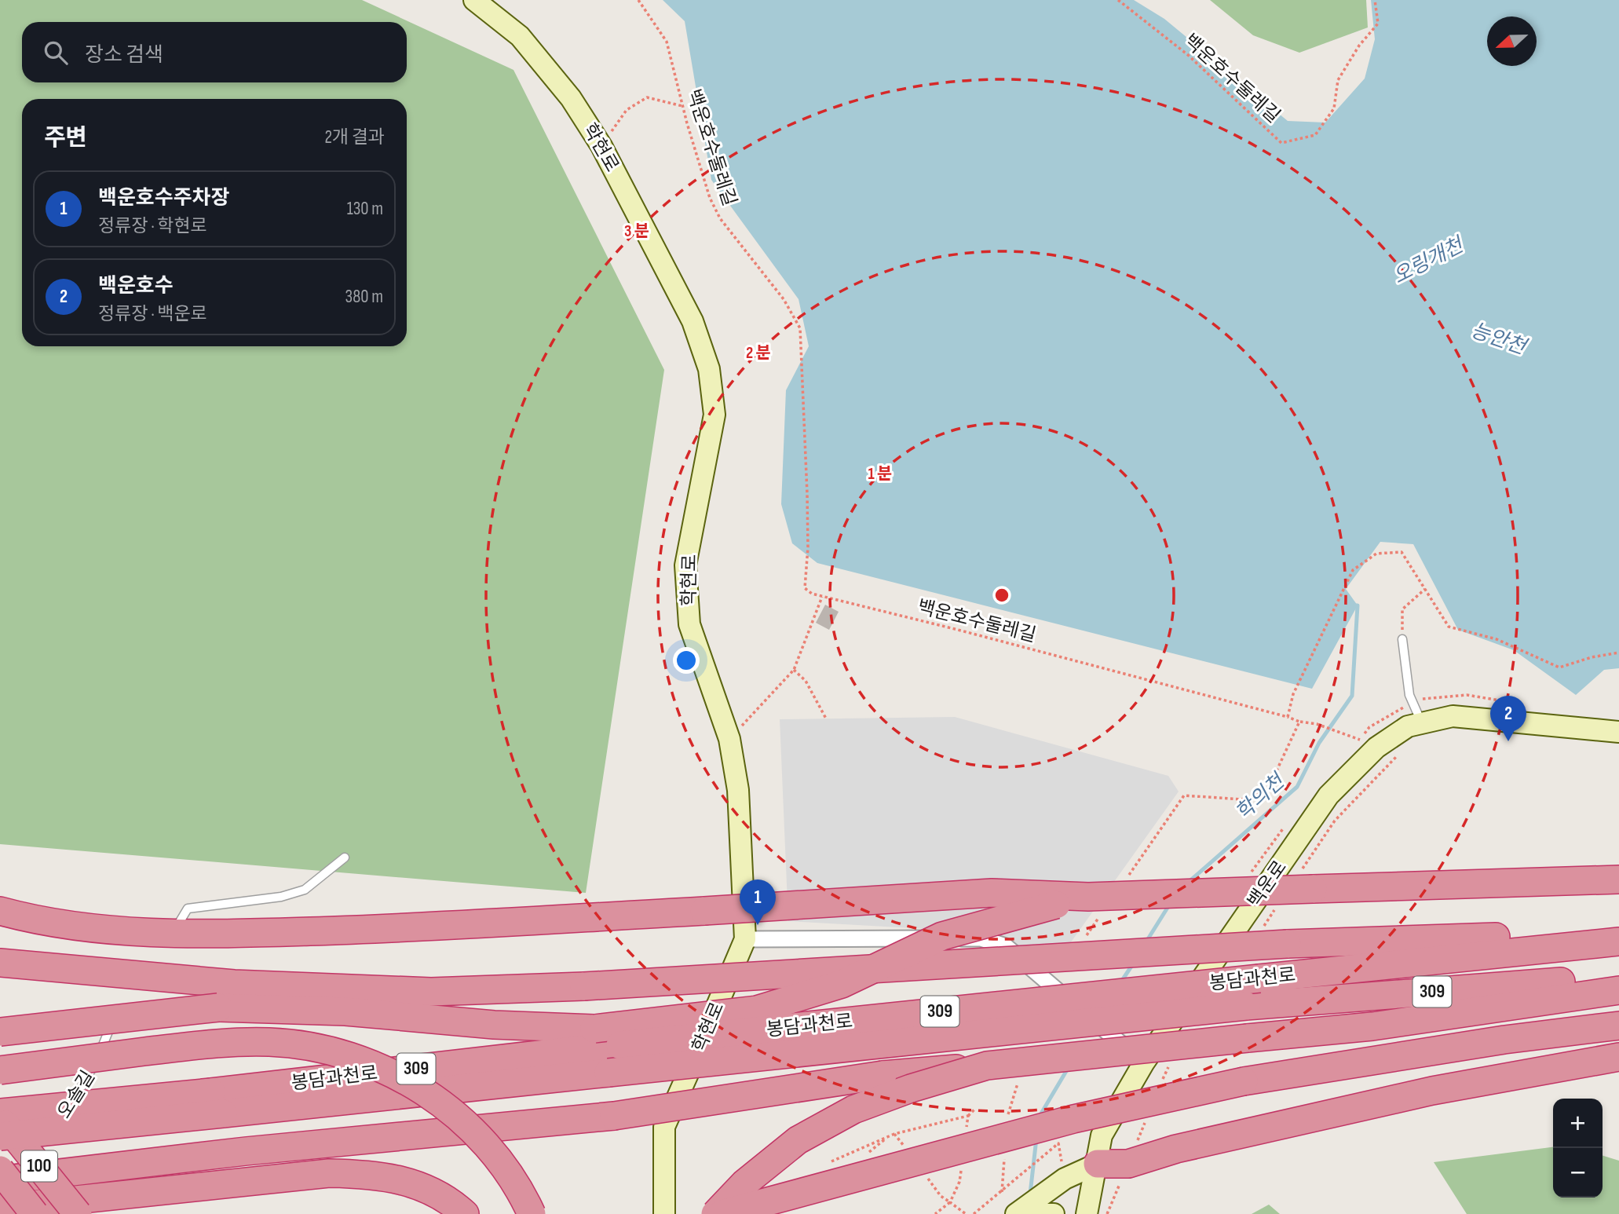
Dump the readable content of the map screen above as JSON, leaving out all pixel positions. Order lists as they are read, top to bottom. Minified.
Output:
{"streets":{"highway":["봉담과천로","309","100"],"street":["학현로","백운로"],"lane":["오솔길"],"path":["백운호수둘레길"]},"water":["오링개천","능안천","학의천"],"north":"left","page":{"search":"장소 검색","heading":["주변","2개 결과"],"list":[{"mark":"1","name":"백운호수주차장","note":"정류장 · 학현로","value":"130 m"},{"mark":"2","name":"백운호수","note":"정류장 · 백운로","value":"380 m"}],"pins":["2","1"],"map_buttons":["+","−"]},"rings":["3 분","2 분","1 분"]}
